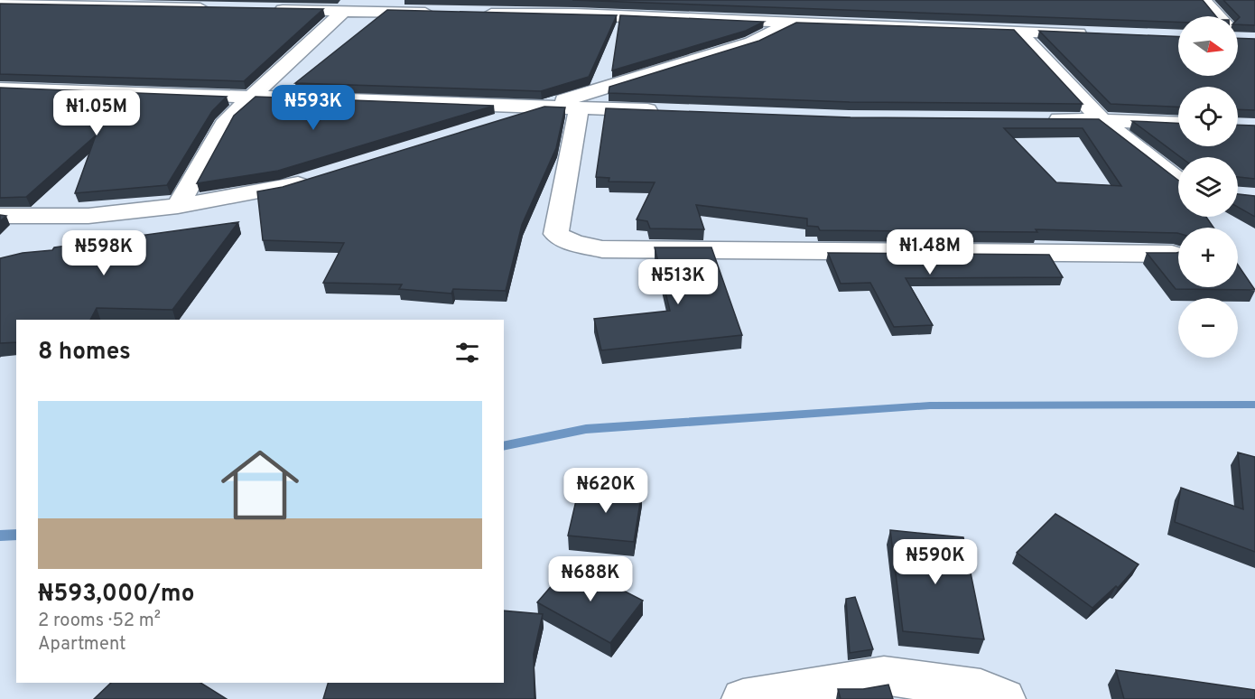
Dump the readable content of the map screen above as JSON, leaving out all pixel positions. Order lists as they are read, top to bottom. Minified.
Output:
{"north":"right","page":{"map_buttons":["+","−"],"price":["₦593K","₦1.05M","₦1.48M","₦598K","₦513K","₦620K","₦590K","₦688K"],"heading":"8 homes","list":[{"name":"₦593,000/mo","note":"2 rooms · 52 m² · Apartment"}]}}
